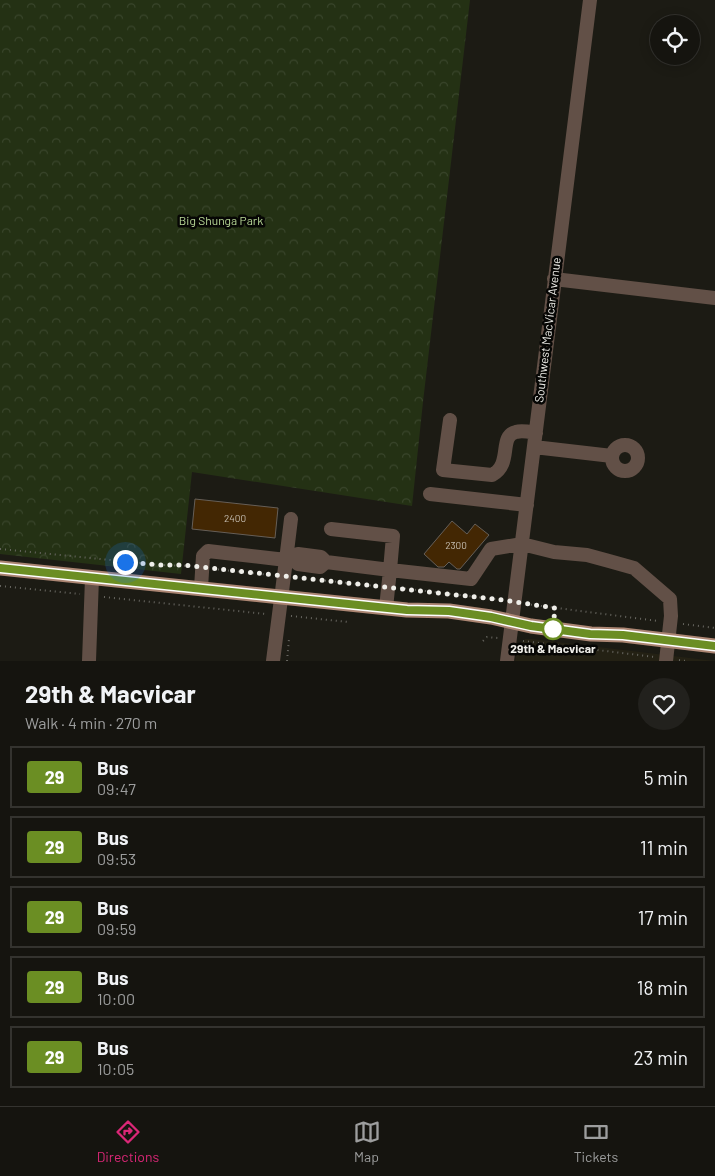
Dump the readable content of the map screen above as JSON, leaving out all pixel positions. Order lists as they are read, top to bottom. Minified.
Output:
{"streets":{"street":["Southwest MacVicar Avenue"]},"parks":["Big Shunga Park"],"places":["29th & Macvicar"],"lines":["bus line 29"],"house_numbers":["2400","2300"],"page":{"heading":["29th & Macvicar","Walk · 4 min · 270 m"],"list":[{"mark":"29","name":"Bus","note":"09:47","value":"5 min"},{"mark":"29","name":"Bus","note":"09:53","value":"11 min"},{"mark":"29","name":"Bus","note":"09:59","value":"17 min"},{"mark":"29","name":"Bus","note":"10:00","value":"18 min"},{"mark":"29","name":"Bus","note":"10:05","value":"23 min"}],"tabs":["Directions","Map","Tickets"]}}
